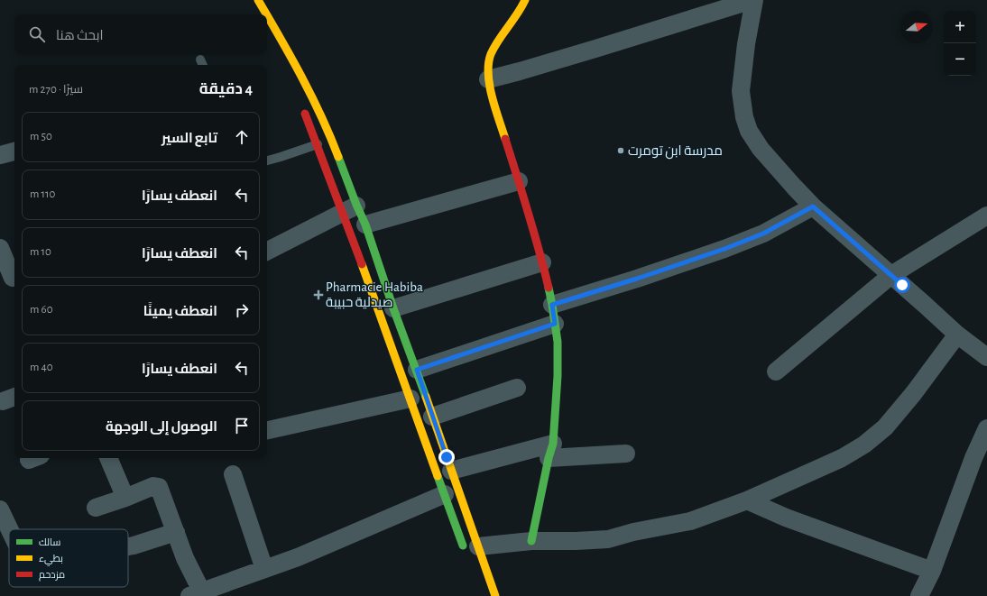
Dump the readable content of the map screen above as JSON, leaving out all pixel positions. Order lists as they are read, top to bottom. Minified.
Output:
{"places":{"other":["مدرسة ابن تومرت"],"health":["Pharmacie Habiba صيدلية حبيبة"]},"legend":["سالك","بطيء","مزدحم"],"north":"right","page":{"map_buttons":["+","−"],"search":"ابحث هنا","heading":["4 دقيقة","سيرًا · 270 m"],"list":[["تابع السير","50 m"],["انعطف يسارًا","110 m"],["انعطف يسارًا","10 m"],["انعطف يمينًا","60 m"],["انعطف يسارًا","40 m"],"الوصول إلى الوجهة"]}}
